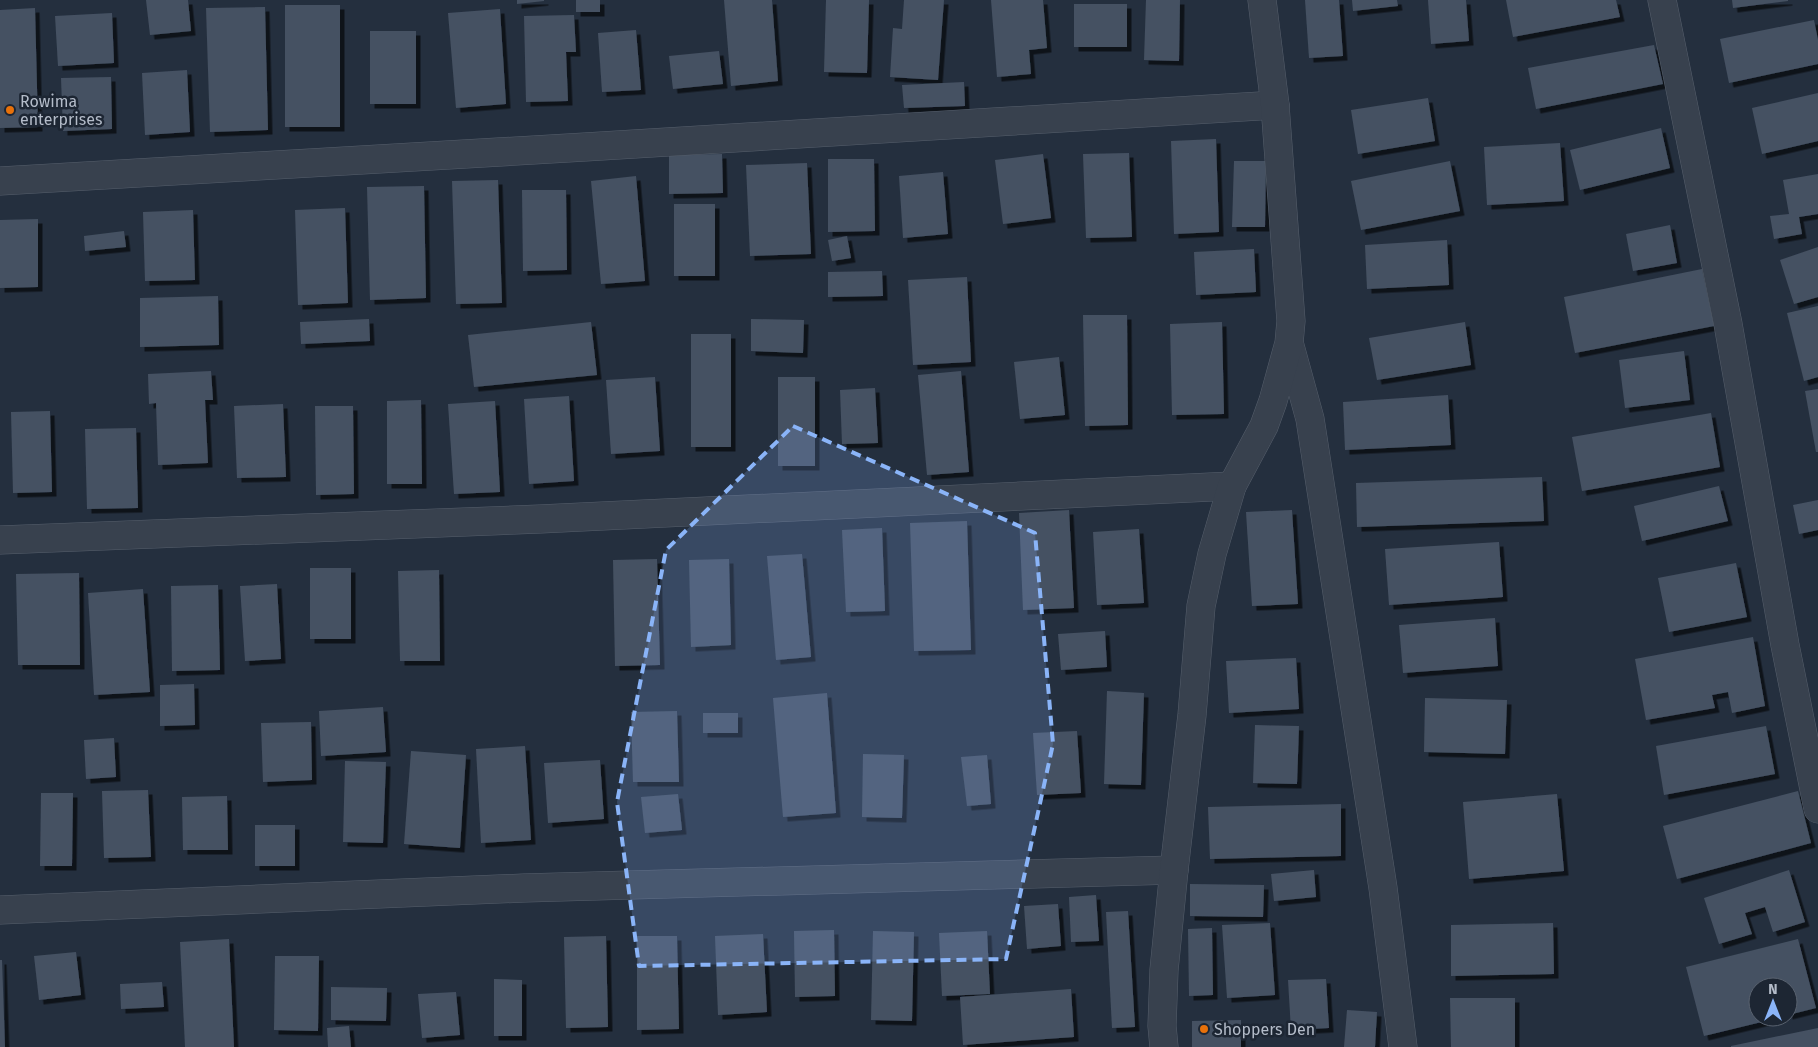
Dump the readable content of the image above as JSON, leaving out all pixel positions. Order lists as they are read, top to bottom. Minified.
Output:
{"places":["Rowima enterprises","Shoppers Den"],"north":"top"}
